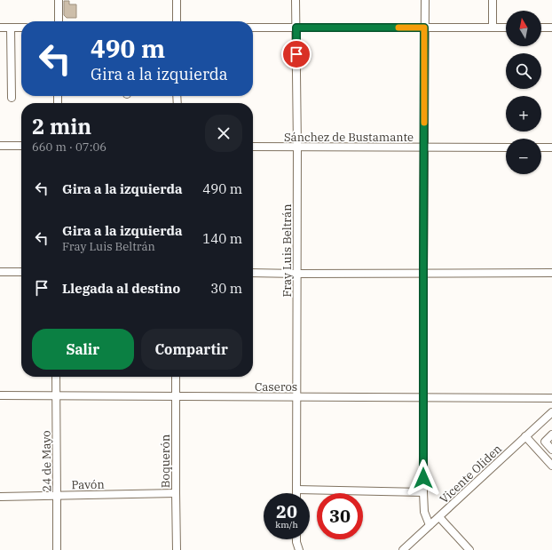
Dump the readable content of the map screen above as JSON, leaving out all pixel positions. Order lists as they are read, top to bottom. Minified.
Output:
{"streets":{"street":["Sánchez de Bustamante","Fray Luis Beltrán","Caseros","24 de Mayo","Boquerón","Vicente Oliden","Pavón"]},"crossings":[["Sánchez de Bustamante","Fray Luis Beltrán"],["Fray Luis Beltrán","Caseros"],["Caseros","24 de Mayo"],["Caseros","Boquerón"],["24 de Mayo","Pavón"],["Boquerón","Pavón"]],"north":"top","page":{"map_buttons":["+","−"],"turn":["490 m","Gira a la izquierda"],"heading":["2 min","660 m · 07:06"],"list":[{"name":"Gira a la izquierda","value":"490 m"},{"name":"Gira a la izquierda","note":"Fray Luis Beltrán","value":"140 m"},{"name":"Llegada al destino","value":"30 m"}],"buttons":["Salir","Compartir"],"speed":"20 km/h","limit":"30"}}
